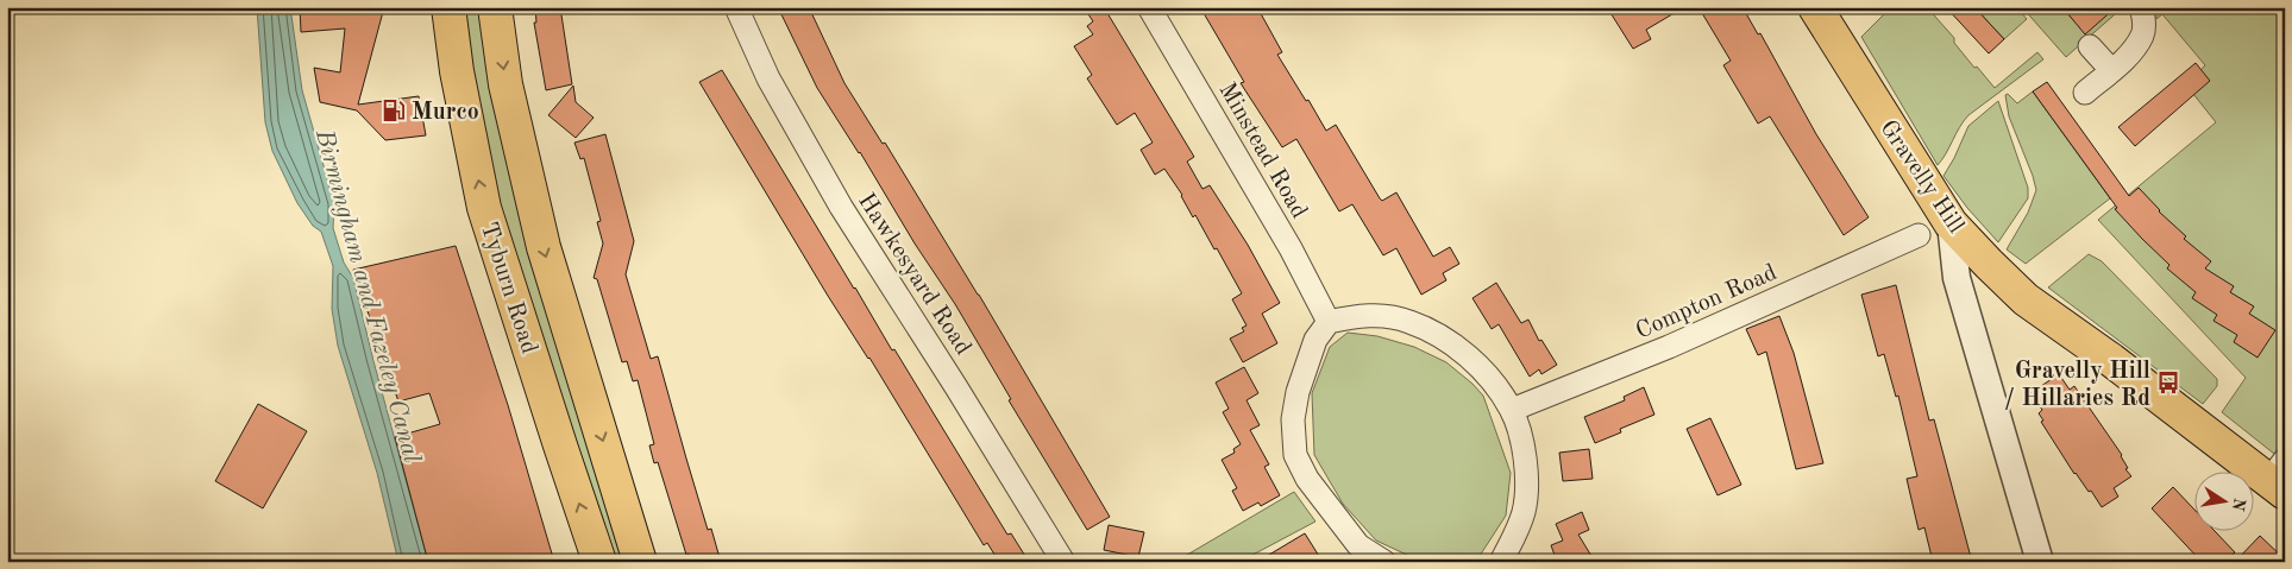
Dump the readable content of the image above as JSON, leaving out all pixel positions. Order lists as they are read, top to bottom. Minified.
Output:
{"streets":{"main road":["Gravelly Hill","Tyburn Road"],"street":["Minstead Road","Hawkesyard Road","Compton Road"]},"water":["Birmingham and Fazeley Canal"],"places":{"fuel station":["Murco"],"bus stop":["Gravelly Hill / Hillaries Rd"]},"north":"right"}
